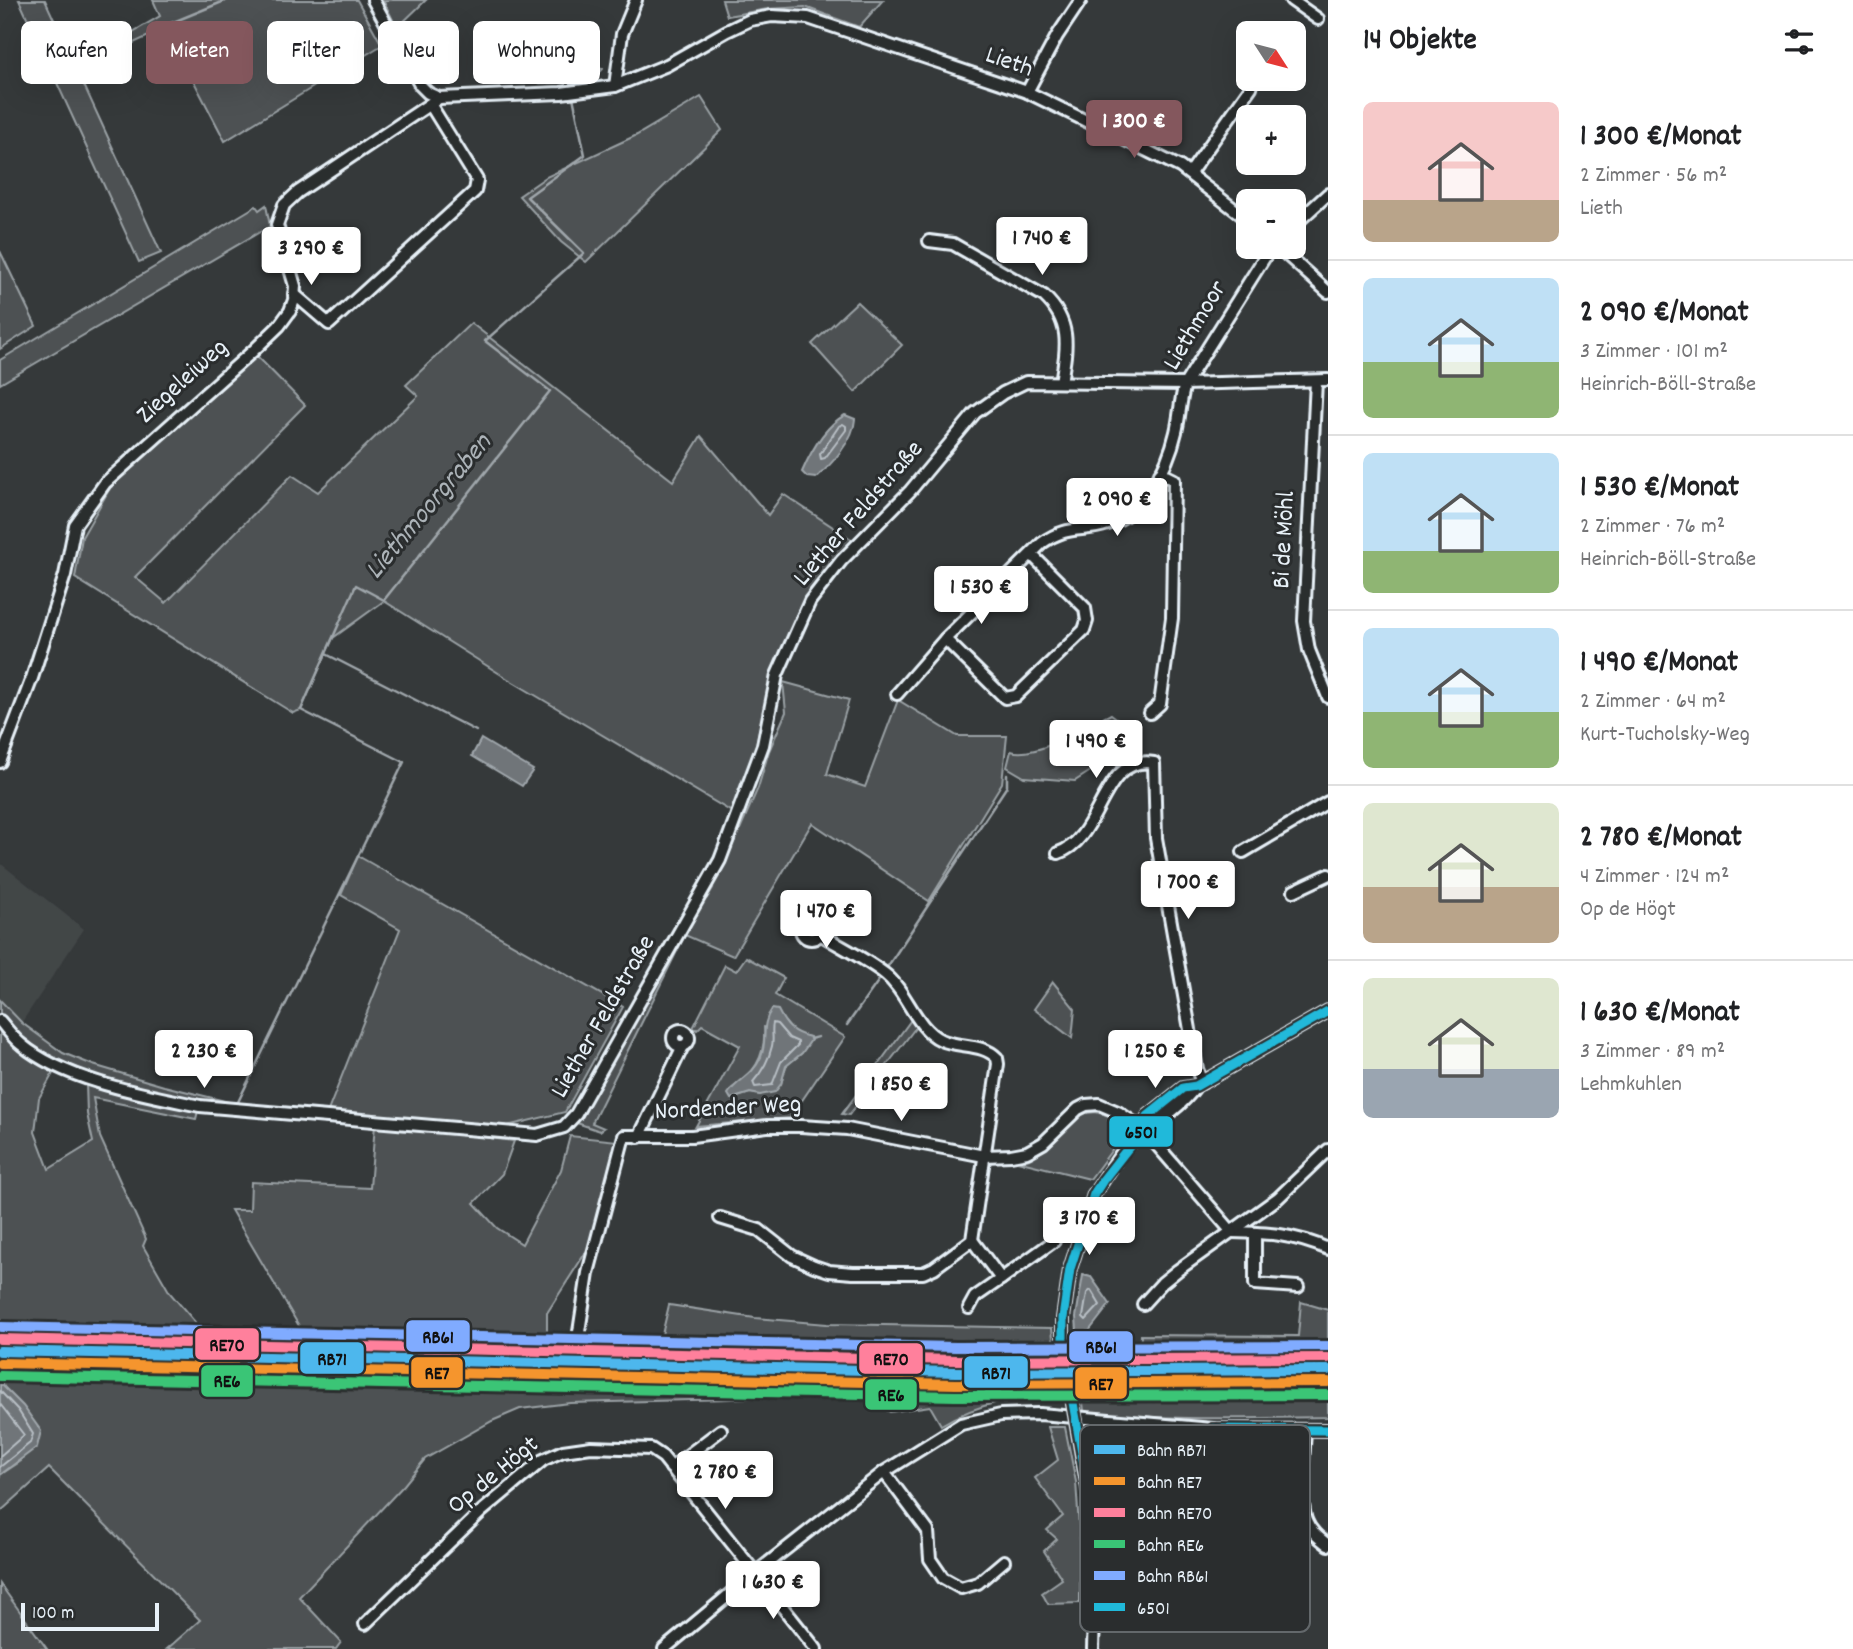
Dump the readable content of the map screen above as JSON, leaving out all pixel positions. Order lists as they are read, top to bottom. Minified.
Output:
{"streets":{"street":["Lieth","Liethmoor","Ziegeleiweg","Liether Feldstraße","Bi de Möhl","Nordender Weg","Op de Högt"]},"crossings":[["Liethmoor","Liether Feldstraße"],["Liether Feldstraße","Bi de Möhl"]],"water":["Liethmoorgraben"],"lines":["transit line 6501","rail line RB61","rail line RE70","rail line RB71","rail line RE7","rail line RE6"],"legend":["Bahn RB71","Bahn RE7","Bahn RE70","Bahn RE6","Bahn RB61","6501"],"scale_bar":"100 m","north":"bottom right","page":{"heading":"14 Objekte","map_buttons":["+","−"],"chip":["Kaufen","Mieten","Filter","Neu","Wohnung"],"list":[{"name":"1 300 €/Monat","note":"2 Zimmer · 56 m² · Lieth"},{"name":"2 090 €/Monat","note":"3 Zimmer · 101 m² · Heinrich-Böll-Straße"},{"name":"1 530 €/Monat","note":"2 Zimmer · 76 m² · Heinrich-Böll-Straße"},{"name":"1 490 €/Monat","note":"2 Zimmer · 64 m² · Kurt-Tucholsky-Weg"},{"name":"2 780 €/Monat","note":"4 Zimmer · 124 m² · Op de Högt"},{"name":"1 630 €/Monat","note":"3 Zimmer · 89 m² · Lehmkuhlen"}],"price":["1 300 €","1 740 €","3 290 €","2 090 €","1 530 €","1 490 €","1 700 €","1 470 €","2 230 €","1 250 €","1 850 €","3 170 €","2 780 €","1 630 €"],"scale":"100 m"}}
